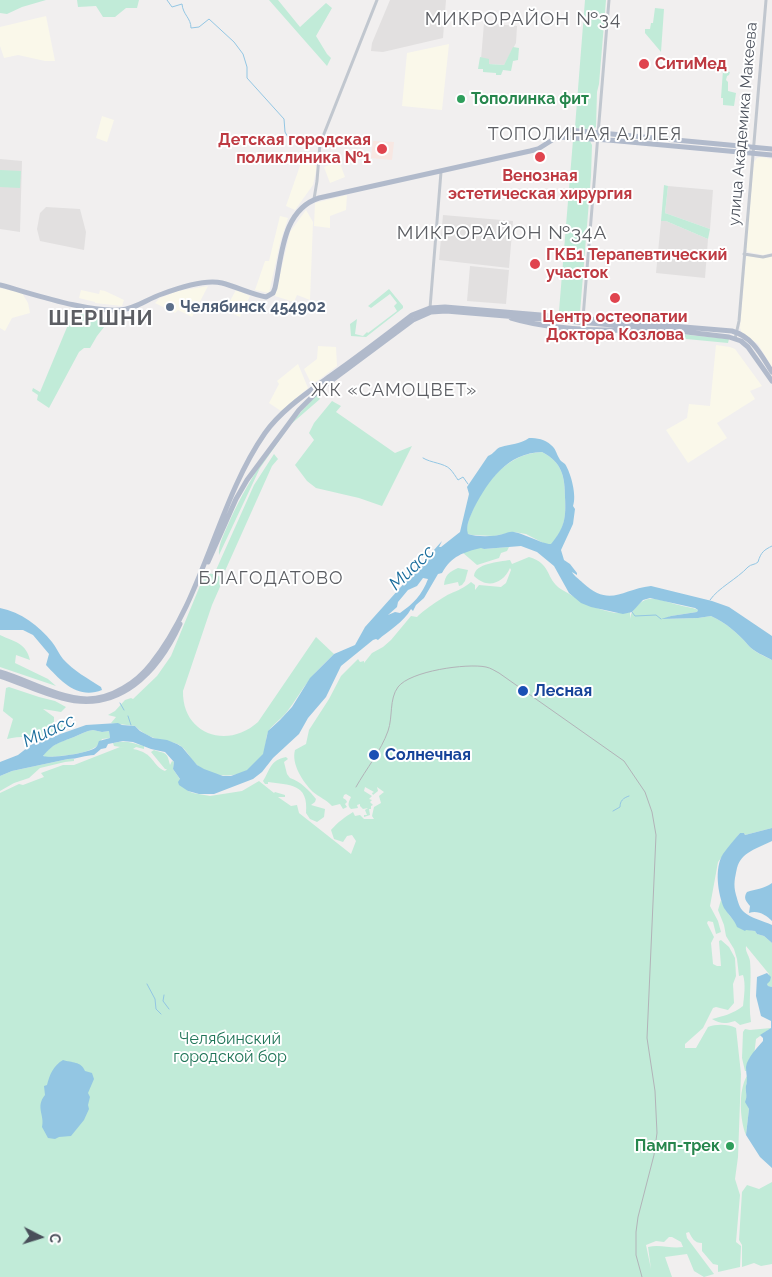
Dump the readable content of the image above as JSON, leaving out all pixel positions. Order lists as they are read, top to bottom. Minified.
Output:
{"streets":{"street":["улица Академика Макеева"]},"districts":["МИКРОРАЙОН №34","ТОПОЛИНАЯ АЛЛЕЯ","МИКРОРАЙОН №34А","ШЕРШНИ","ЖК «САМОЦВЕТ»","БЛАГОДАТОВО"],"water":["Миасс"],"parks":["Челябинский городской бор"],"places":["СитиМед","Тополинка фит","Детская городская поликлиника №1","Венозная эстетическая хирургия","ГКБ1 Терапевтический участок","Центр остеопатии Доктора Козлова","Челябинск 454902","Лесная","Солнечная","Памп-трек"],"north":"right"}
